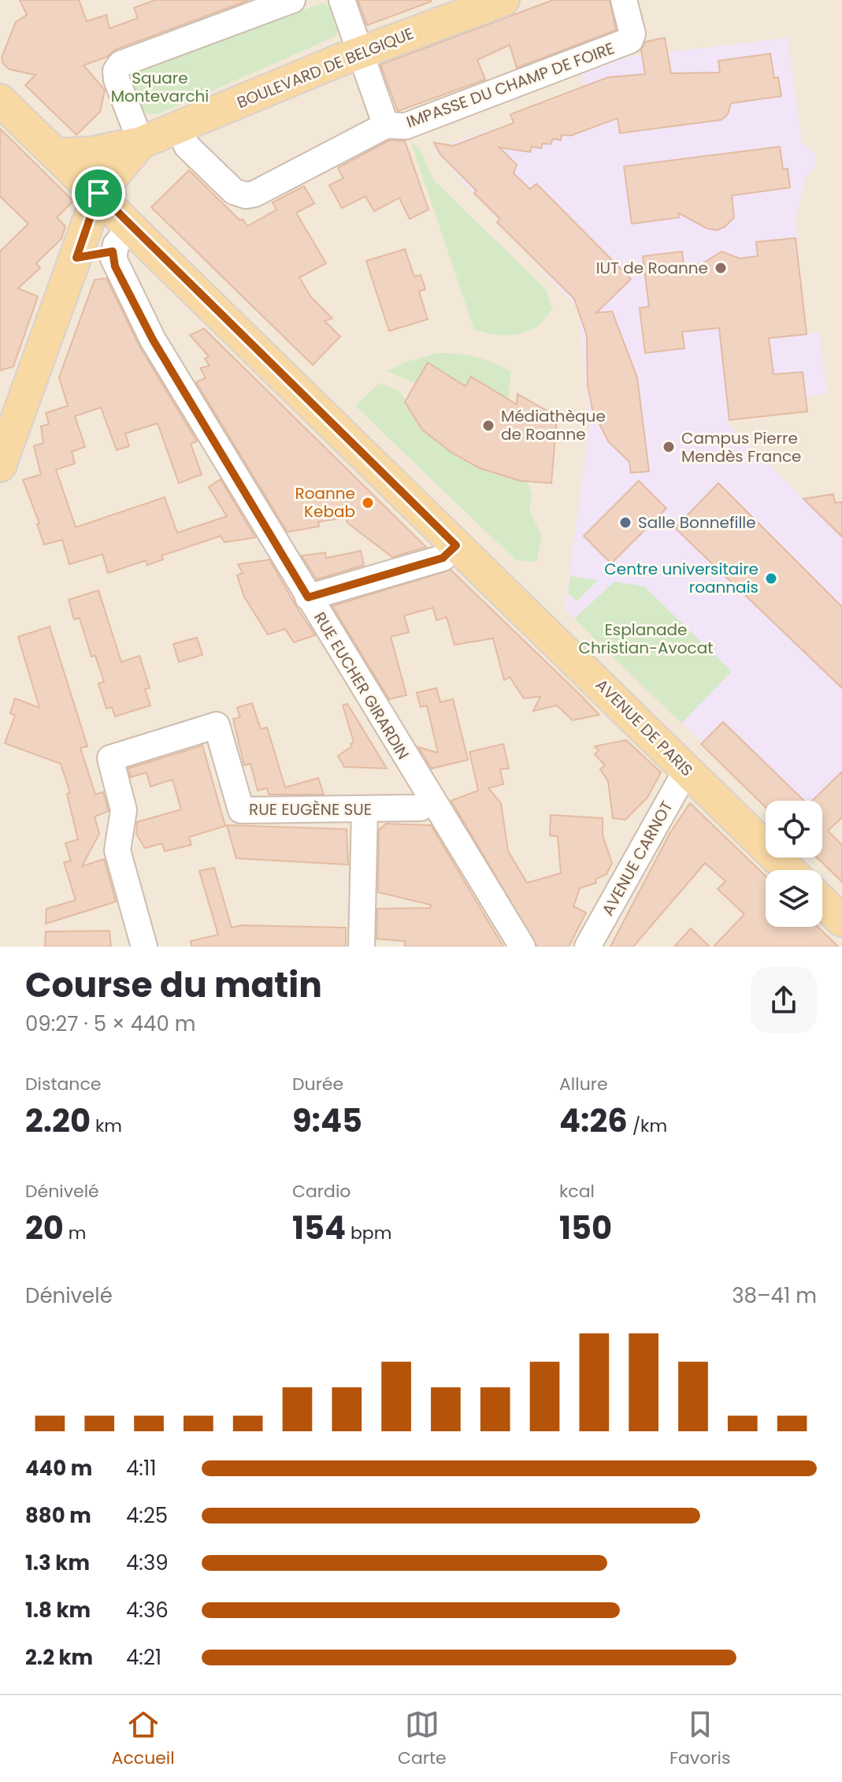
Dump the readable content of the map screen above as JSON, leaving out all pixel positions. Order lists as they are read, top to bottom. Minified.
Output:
{"streets":{"main road":["BOULEVARD DE BELGIQUE","AVENUE DE PARIS"],"street":["IMPASSE DU CHAMP DE FOIRE","RUE EUCHER GIRARDIN","RUE EUGÈNE SUE","AVENUE CARNOT"]},"crossings":[["BOULEVARD DE BELGIQUE","AVENUE DE PARIS"],["RUE EUCHER GIRARDIN","AVENUE DE PARIS"],["RUE EUCHER GIRARDIN","RUE EUGÈNE SUE"],["AVENUE DE PARIS","AVENUE CARNOT"]],"parks":["Square Montevarchi","Esplanade Christian-Avocat"],"places":["IUT de Roanne","Médiathèque de Roanne","Campus Pierre Mendès France","Roanne Kebab","Salle Bonnefille","Centre universitaire roannais"],"page":{"heading":["Course du matin","09:27 · 5 × 440 m"],"stats":[["Distance","2.20 km"],["Durée","9:45"],["Allure","4:26 /km"],["Dénivelé","20 m"],["Cardio","154 bpm"],["kcal","150"]],"chart":["Dénivelé","38–41 m"],"list":[{"name":"440 m","note":"4:11"},{"name":"880 m","note":"4:25"},{"name":"1.3 km","note":"4:39"},{"name":"1.8 km","note":"4:36"},{"name":"2.2 km","note":"4:21"}],"tabs":["Accueil","Carte","Favoris"]}}
